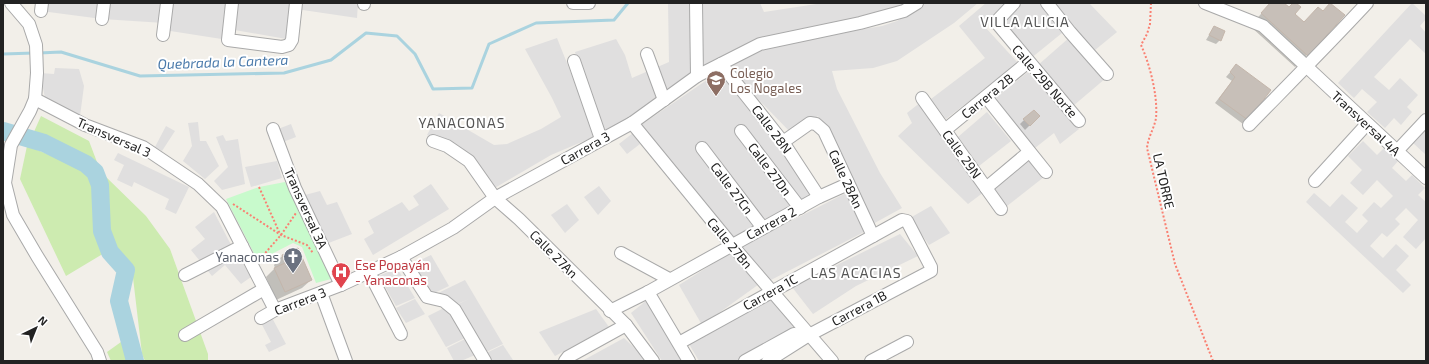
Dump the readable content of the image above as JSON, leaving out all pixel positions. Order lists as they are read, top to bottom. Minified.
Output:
{"streets":{"street":["Calle 29B Norte","Carrera 2B","Transversal 4A","Calle 28N","Transversal 3","Carrera 3","Calle 29N","Calle 27Dn","Calle 28An","Calle 27Cn","Transversal 3A","Carrera 2","Calle 27Bn","Calle 27An","Carrera 1C","Carrera 1B"],"path":["LA TORRE"]},"crossings":[["Calle 29B Norte","Carrera 2B"],["Carrera 2B","Calle 29N"],["Calle 28N","Carrera 3"],["Calle 28N","Calle 28An"],["Calle 28N","Carrera 2"],["Transversal 3","Carrera 3"],["Carrera 3","Transversal 3A"],["Carrera 3","Calle 27Bn"],["Carrera 3","Calle 27An"],["Calle 27Dn","Carrera 2"],["Calle 28An","Carrera 2"],["Calle 28An","Carrera 1C"],["Calle 27Cn","Carrera 2"],["Carrera 2","Calle 27Bn"],["Carrera 2","Calle 27An"],["Calle 27Bn","Carrera 1C"],["Calle 27Bn","Carrera 1B"],["Carrera 1C","Carrera 1B"]],"districts":["VILLA ALICIA","YANACONAS","LAS ACACIAS"],"water":["Quebrada la Cantera"],"places":{"school or university":["Colegio Los Nogales"],"church":["Yanaconas"],"hospital":["Ese Popayán - Yanaconas"]},"north":"top right"}
